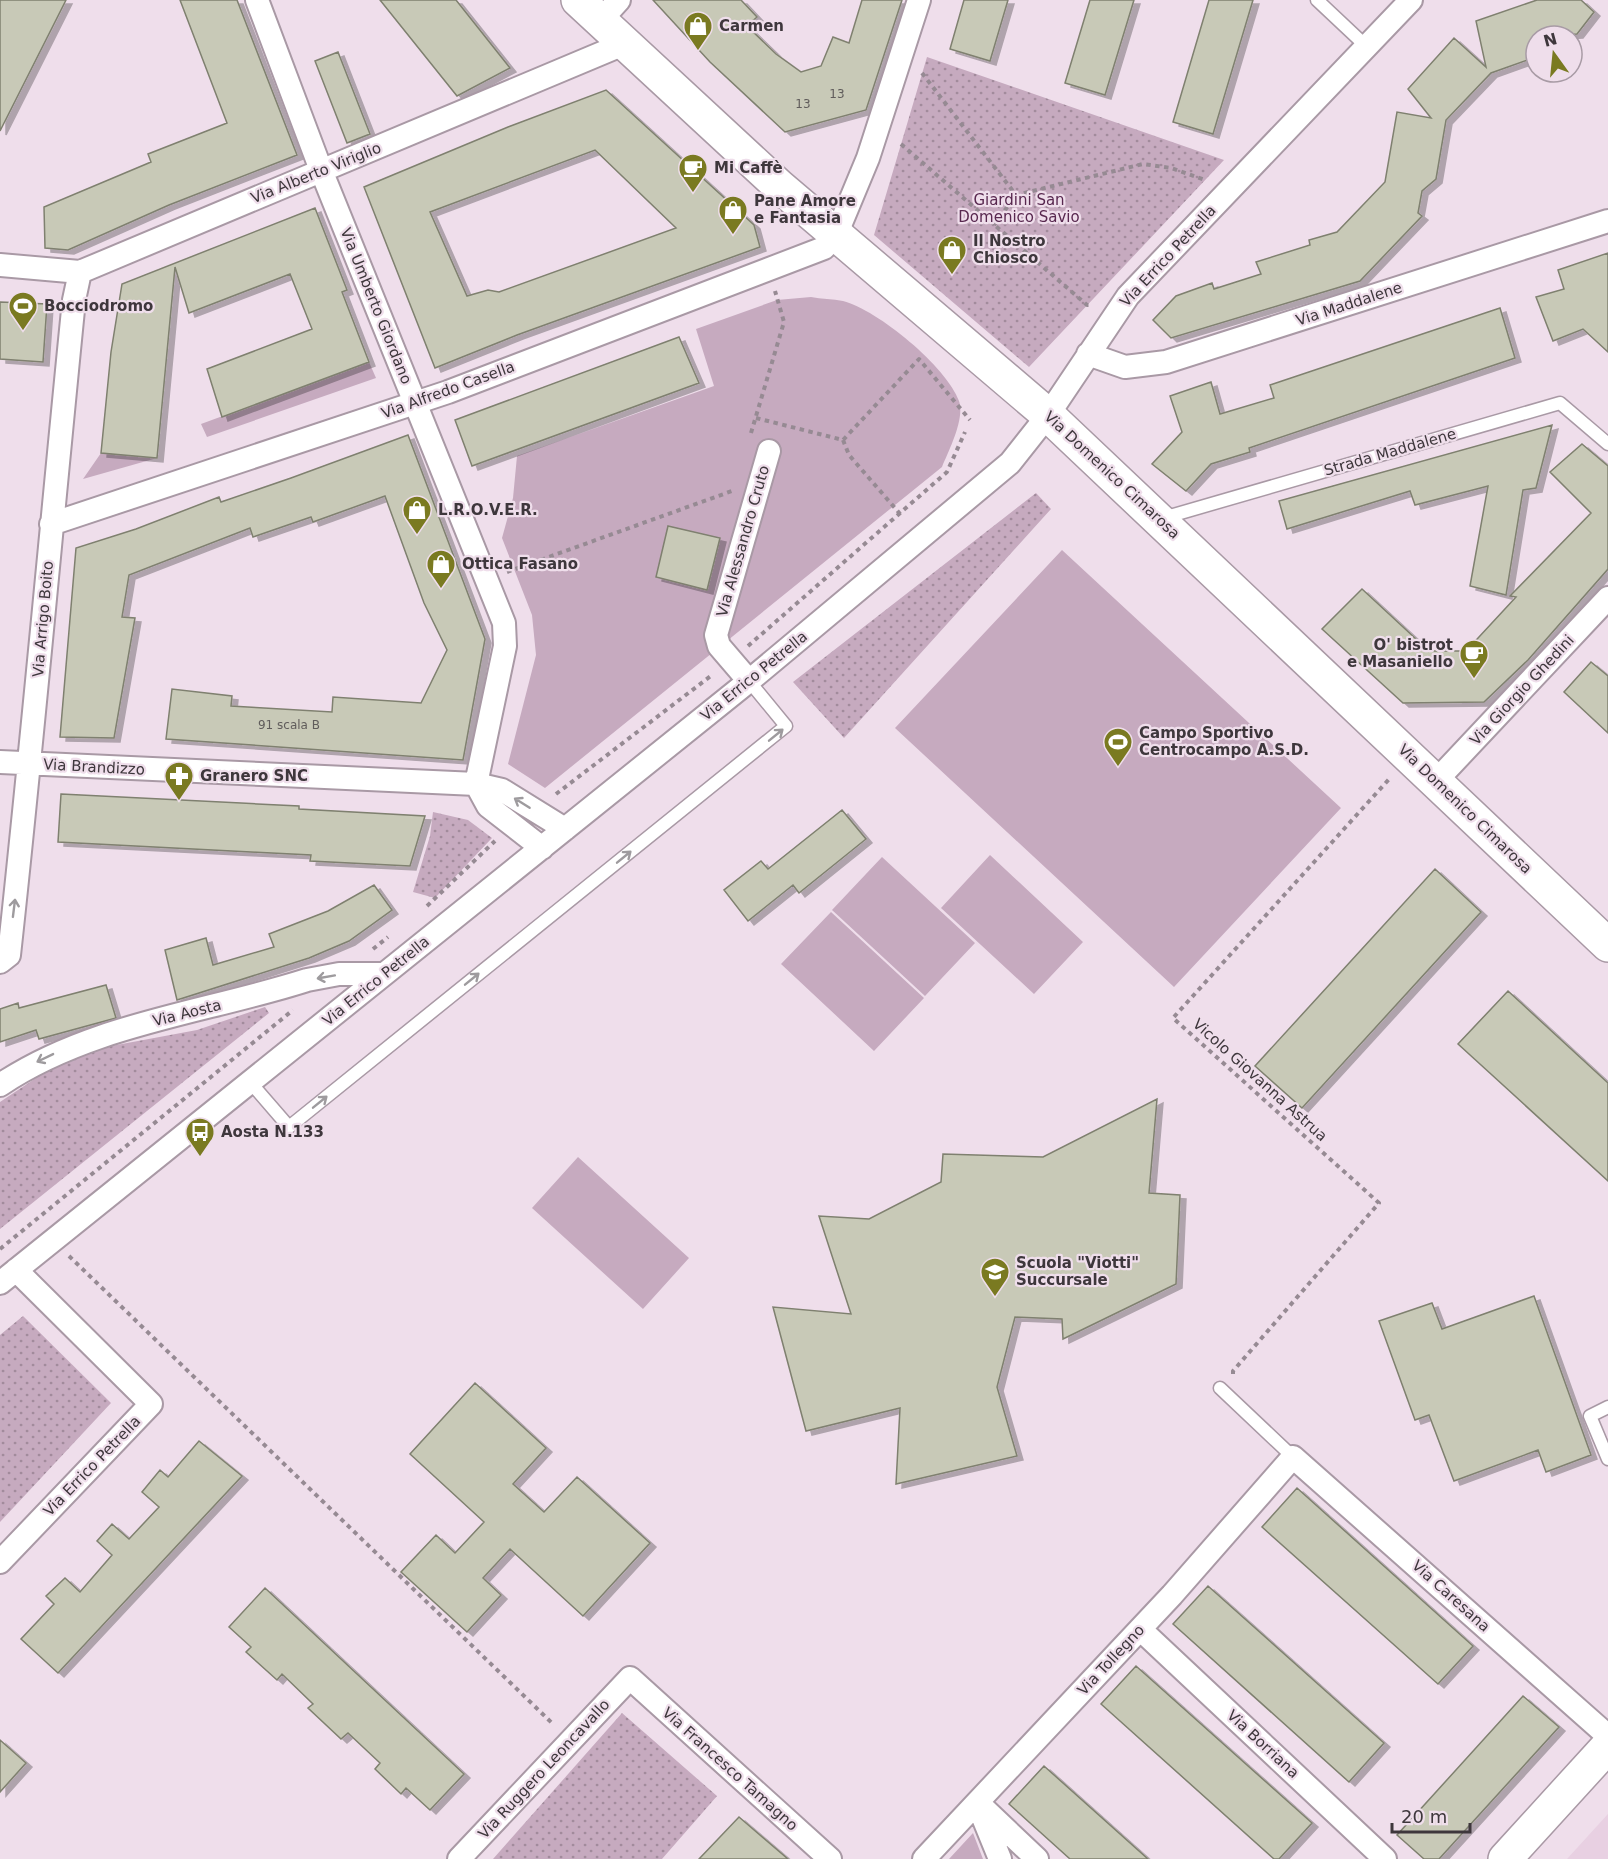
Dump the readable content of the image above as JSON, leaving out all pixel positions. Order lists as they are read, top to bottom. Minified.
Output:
{"streets":{"street":["Via Alberto Viriglio","Via Errico Petrella","Via Maddalene","Via Umberto Giordano","Via Alfredo Casella","Via Domenico Cimarosa","Via Alessandro Cruto","Via Arrigo Boito","Via Giorgio Ghedini","Via Brandizzo","Via Aosta","Via Caresana","Via Tollegno","Via Borriana","Via Ruggero Leoncavallo","Via Francesco Tamagno"],"lane":["Strada Maddalene"],"path":["Vicolo Giovanna Astrua"]},"crossings":[["Via Alberto Viriglio","Via Umberto Giordano"],["Via Alberto Viriglio","Via Domenico Cimarosa"],["Via Alberto Viriglio","Via Arrigo Boito"],["Via Errico Petrella","Via Maddalene"],["Via Errico Petrella","Via Domenico Cimarosa"],["Via Errico Petrella","Via Alessandro Cruto"],["Via Errico Petrella","Via Brandizzo"],["Via Errico Petrella","Via Aosta"],["Via Umberto Giordano","Via Alfredo Casella"],["Via Umberto Giordano","Via Brandizzo"],["Via Alfredo Casella","Via Domenico Cimarosa"],["Via Alfredo Casella","Via Alessandro Cruto"],["Via Alfredo Casella","Via Arrigo Boito"],["Strada Maddalene","Via Domenico Cimarosa"],["Via Domenico Cimarosa","Via Giorgio Ghedini"],["Via Domenico Cimarosa","Vicolo Giovanna Astrua"],["Via Arrigo Boito","Via Brandizzo"],["Via Caresana","Via Tollegno"],["Via Tollegno","Via Borriana"],["Via Ruggero Leoncavallo","Via Francesco Tamagno"]],"one_way":["Via Aosta"],"parks":["Giardini San Domenico Savio"],"places":{"shop":["Carmen","Pane Amore e Fantasia","Il Nostro Chiosco","L.R.O.V.E.R.","Ottica Fasano"],"cafe":["Mi Caffè","O' bistrot e Masaniello"],"sports":["Bocciodromo","Campo Sportivo Centrocampo A.S.D."],"pharmacy":["Granero SNC"],"bus stop":["Aosta N.133"],"school or university":["Scuola \"Viotti\" Succursale"]},"house_numbers":["13","13","91 scala B"],"scale_bar":"20 m","north":"top"}
